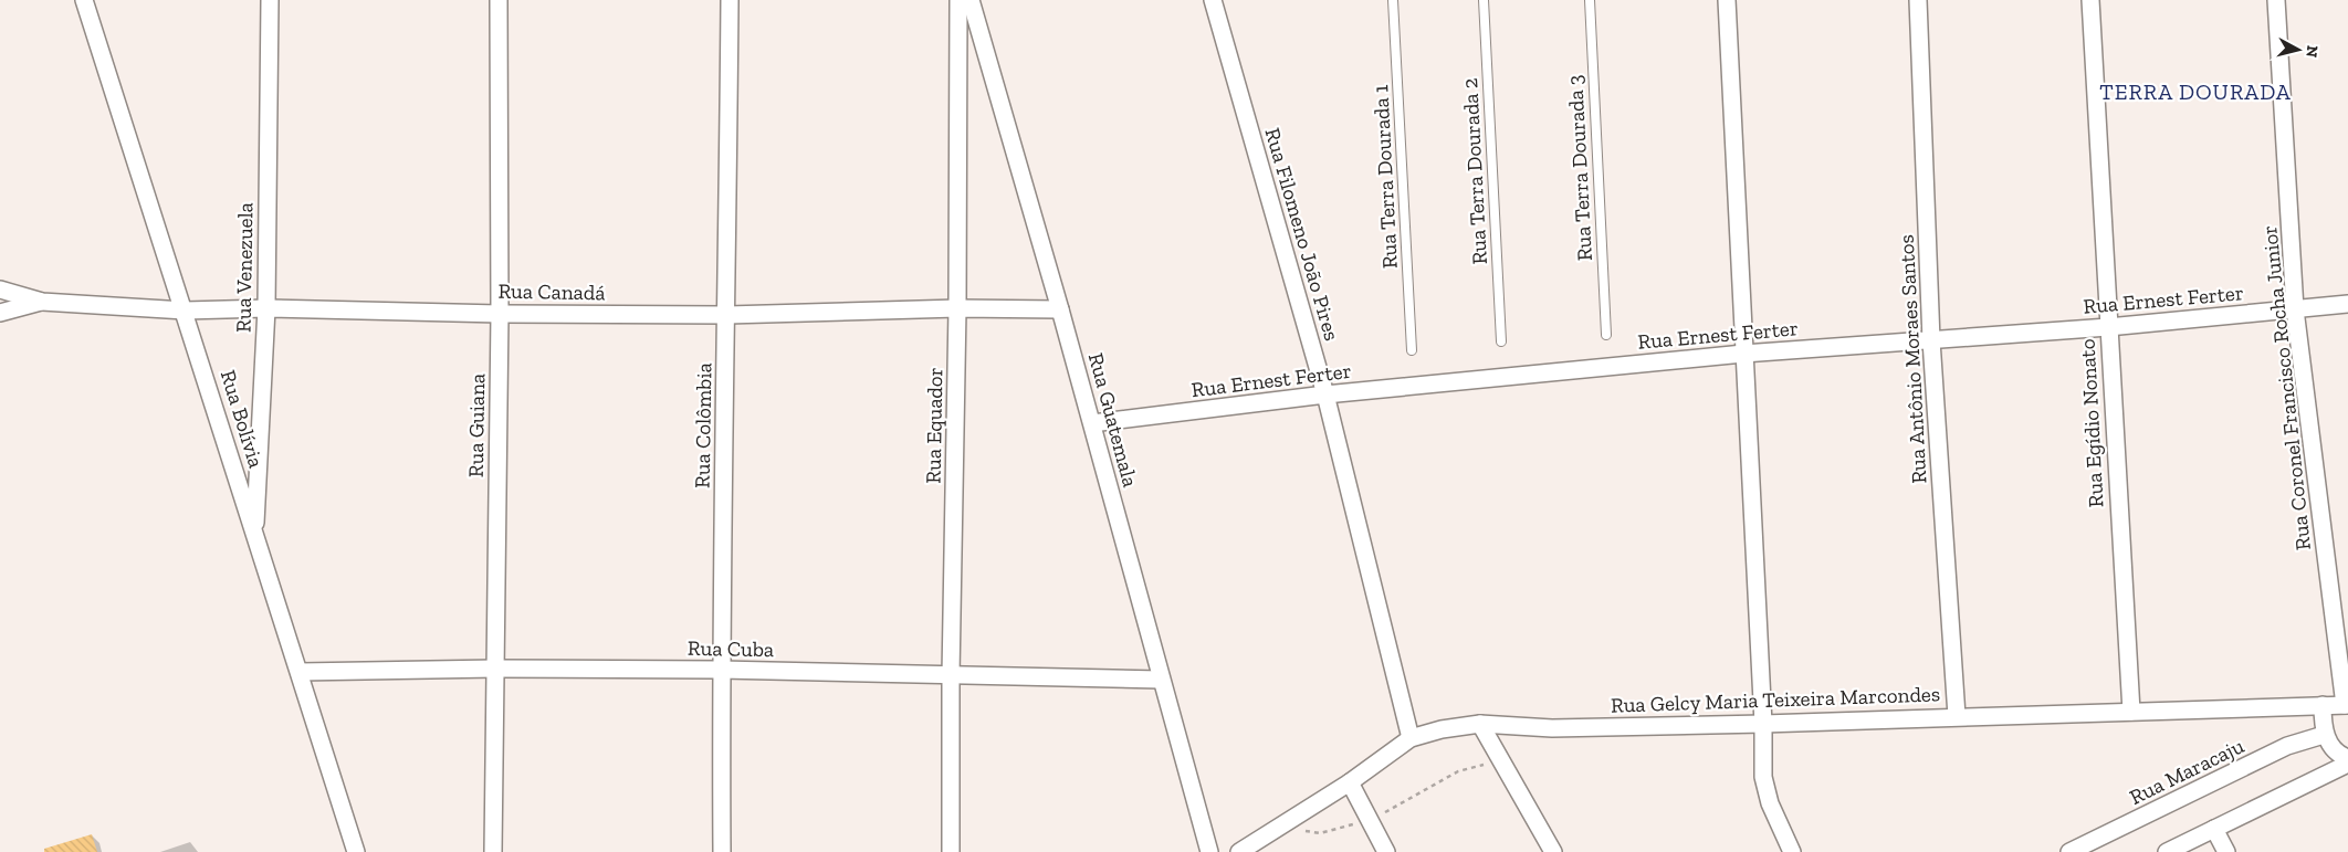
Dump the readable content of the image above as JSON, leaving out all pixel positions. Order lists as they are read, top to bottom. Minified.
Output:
{"streets":{"street":["Rua Filomeno João Pires","Rua Venezuela","Rua Canadá","Rua Ernest Ferter","Rua Antônio Moraes Santos","Rua Coronel Francisco Rocha Junior","Rua Bolívia","Rua Guatemala","Rua Egídio Nonato","Rua Guiana","Rua Colômbia","Rua Equador","Rua Cuba","Rua Gelcy Maria Teixeira Marcondes","Rua Maracaju"],"lane":["Rua Terra Dourada 3","Rua Terra Dourada 2","Rua Terra Dourada 1"]},"crossings":[["Rua Filomeno João Pires","Rua Ernest Ferter"],["Rua Filomeno João Pires","Rua Gelcy Maria Teixeira Marcondes"],["Rua Venezuela","Rua Canadá"],["Rua Venezuela","Rua Bolívia"],["Rua Canadá","Rua Bolívia"],["Rua Canadá","Rua Guatemala"],["Rua Canadá","Rua Guiana"],["Rua Canadá","Rua Colômbia"],["Rua Canadá","Rua Equador"],["Rua Ernest Ferter","Rua Antônio Moraes Santos"],["Rua Ernest Ferter","Rua Coronel Francisco Rocha Junior"],["Rua Ernest Ferter","Rua Guatemala"],["Rua Ernest Ferter","Rua Egídio Nonato"],["Rua Antônio Moraes Santos","Rua Gelcy Maria Teixeira Marcondes"],["Rua Coronel Francisco Rocha Junior","Rua Gelcy Maria Teixeira Marcondes"],["Rua Bolívia","Rua Cuba"],["Rua Guatemala","Rua Cuba"],["Rua Egídio Nonato","Rua Gelcy Maria Teixeira Marcondes"],["Rua Guiana","Rua Cuba"],["Rua Colômbia","Rua Cuba"],["Rua Equador","Rua Cuba"]],"districts":["TERRA DOURADA"],"north":"right"}
